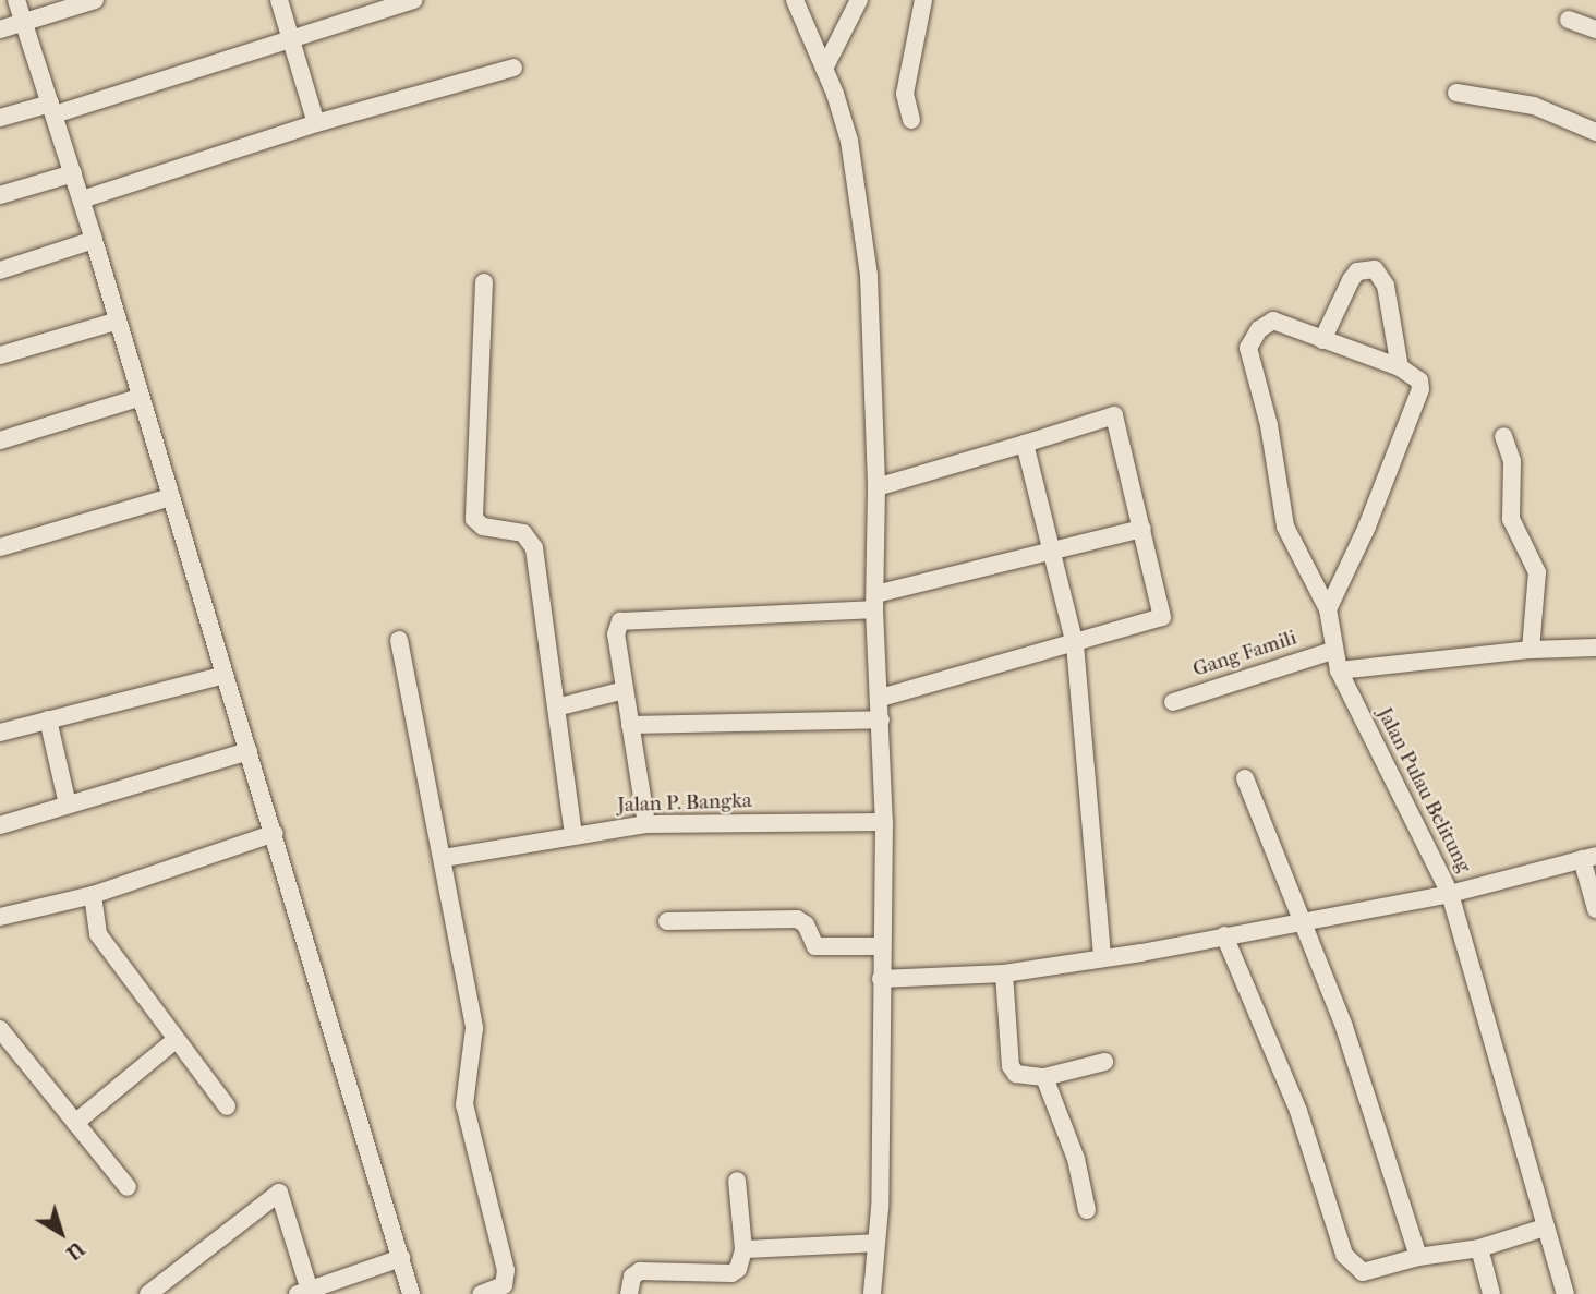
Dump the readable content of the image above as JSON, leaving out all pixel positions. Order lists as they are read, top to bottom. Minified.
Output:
{"streets":{"street":["Gang Famili","Jalan Pulau Belitung","Jalan P. Bangka"]},"crossings":[["Gang Famili","Jalan Pulau Belitung"]],"north":"bottom right"}
